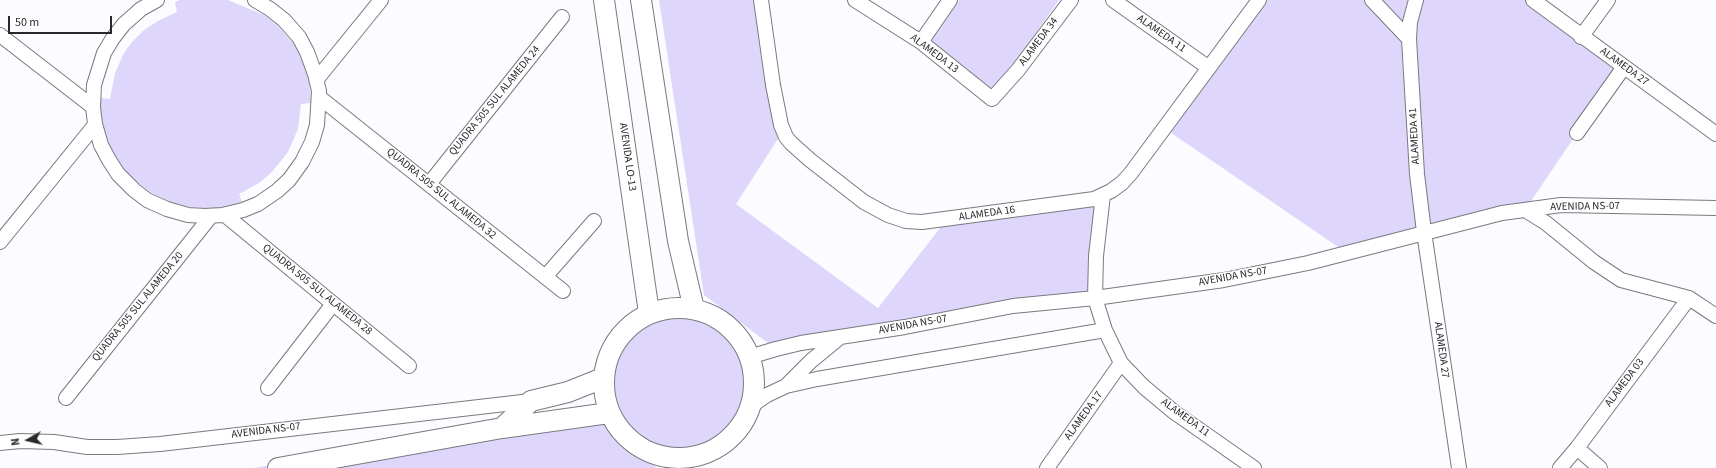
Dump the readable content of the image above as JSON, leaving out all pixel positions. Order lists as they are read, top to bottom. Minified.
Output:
{"streets":{"street":["ALAMEDA 11","ALAMEDA 34","ALAMEDA 13","ALAMEDA 27","QUADRA 505 SUL ALAMEDA 24","ALAMEDA 41","AVENIDA LO-13","QUADRA 505 SUL ALAMEDA 32","AVENIDA NS-07","ALAMEDA 16","QUADRA 505 SUL ALAMEDA 28","QUADRA 505 SUL ALAMEDA 20","ALAMEDA 03","ALAMEDA 17"]},"crossings":[["ALAMEDA 11","AVENIDA NS-07"],["ALAMEDA 11","ALAMEDA 16"],["ALAMEDA 11","ALAMEDA 17"],["ALAMEDA 34","ALAMEDA 13"],["ALAMEDA 27","ALAMEDA 41"],["ALAMEDA 27","AVENIDA NS-07"],["QUADRA 505 SUL ALAMEDA 24","QUADRA 505 SUL ALAMEDA 32"],["ALAMEDA 41","AVENIDA NS-07"],["QUADRA 505 SUL ALAMEDA 28","QUADRA 505 SUL ALAMEDA 20"]],"scale_bar":"50 m","north":"left"}
